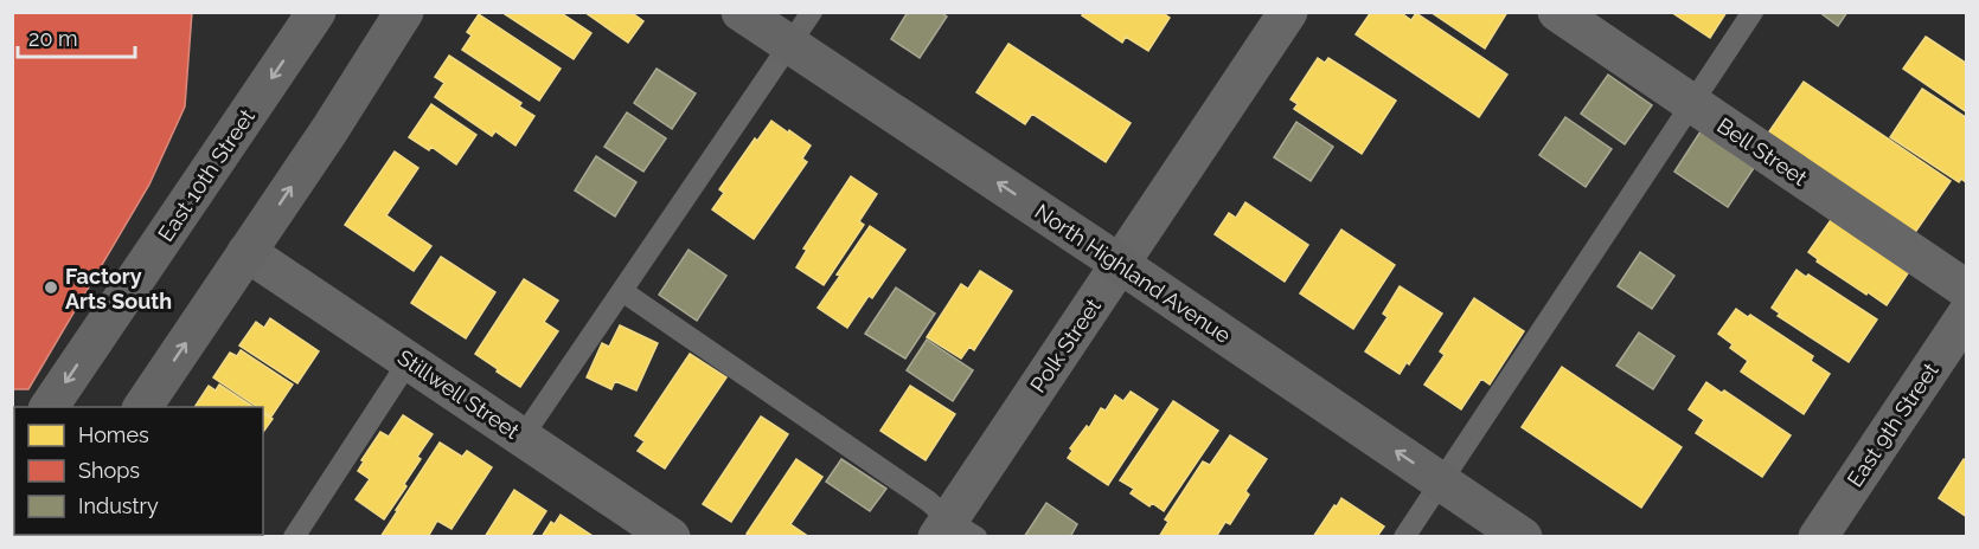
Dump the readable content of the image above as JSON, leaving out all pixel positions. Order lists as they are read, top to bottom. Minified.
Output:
{"streets":{"main road":["East 10th Street","North Highland Avenue"],"street":["Bell Street","Polk Street","Stillwell Street","East 9th Street"]},"crossings":[["North Highland Avenue","Polk Street"]],"one_way":["North Highland Avenue"],"places":["Factory Arts South"],"legend":["Homes","Shops","Industry"],"scale_bar":"20 m"}
